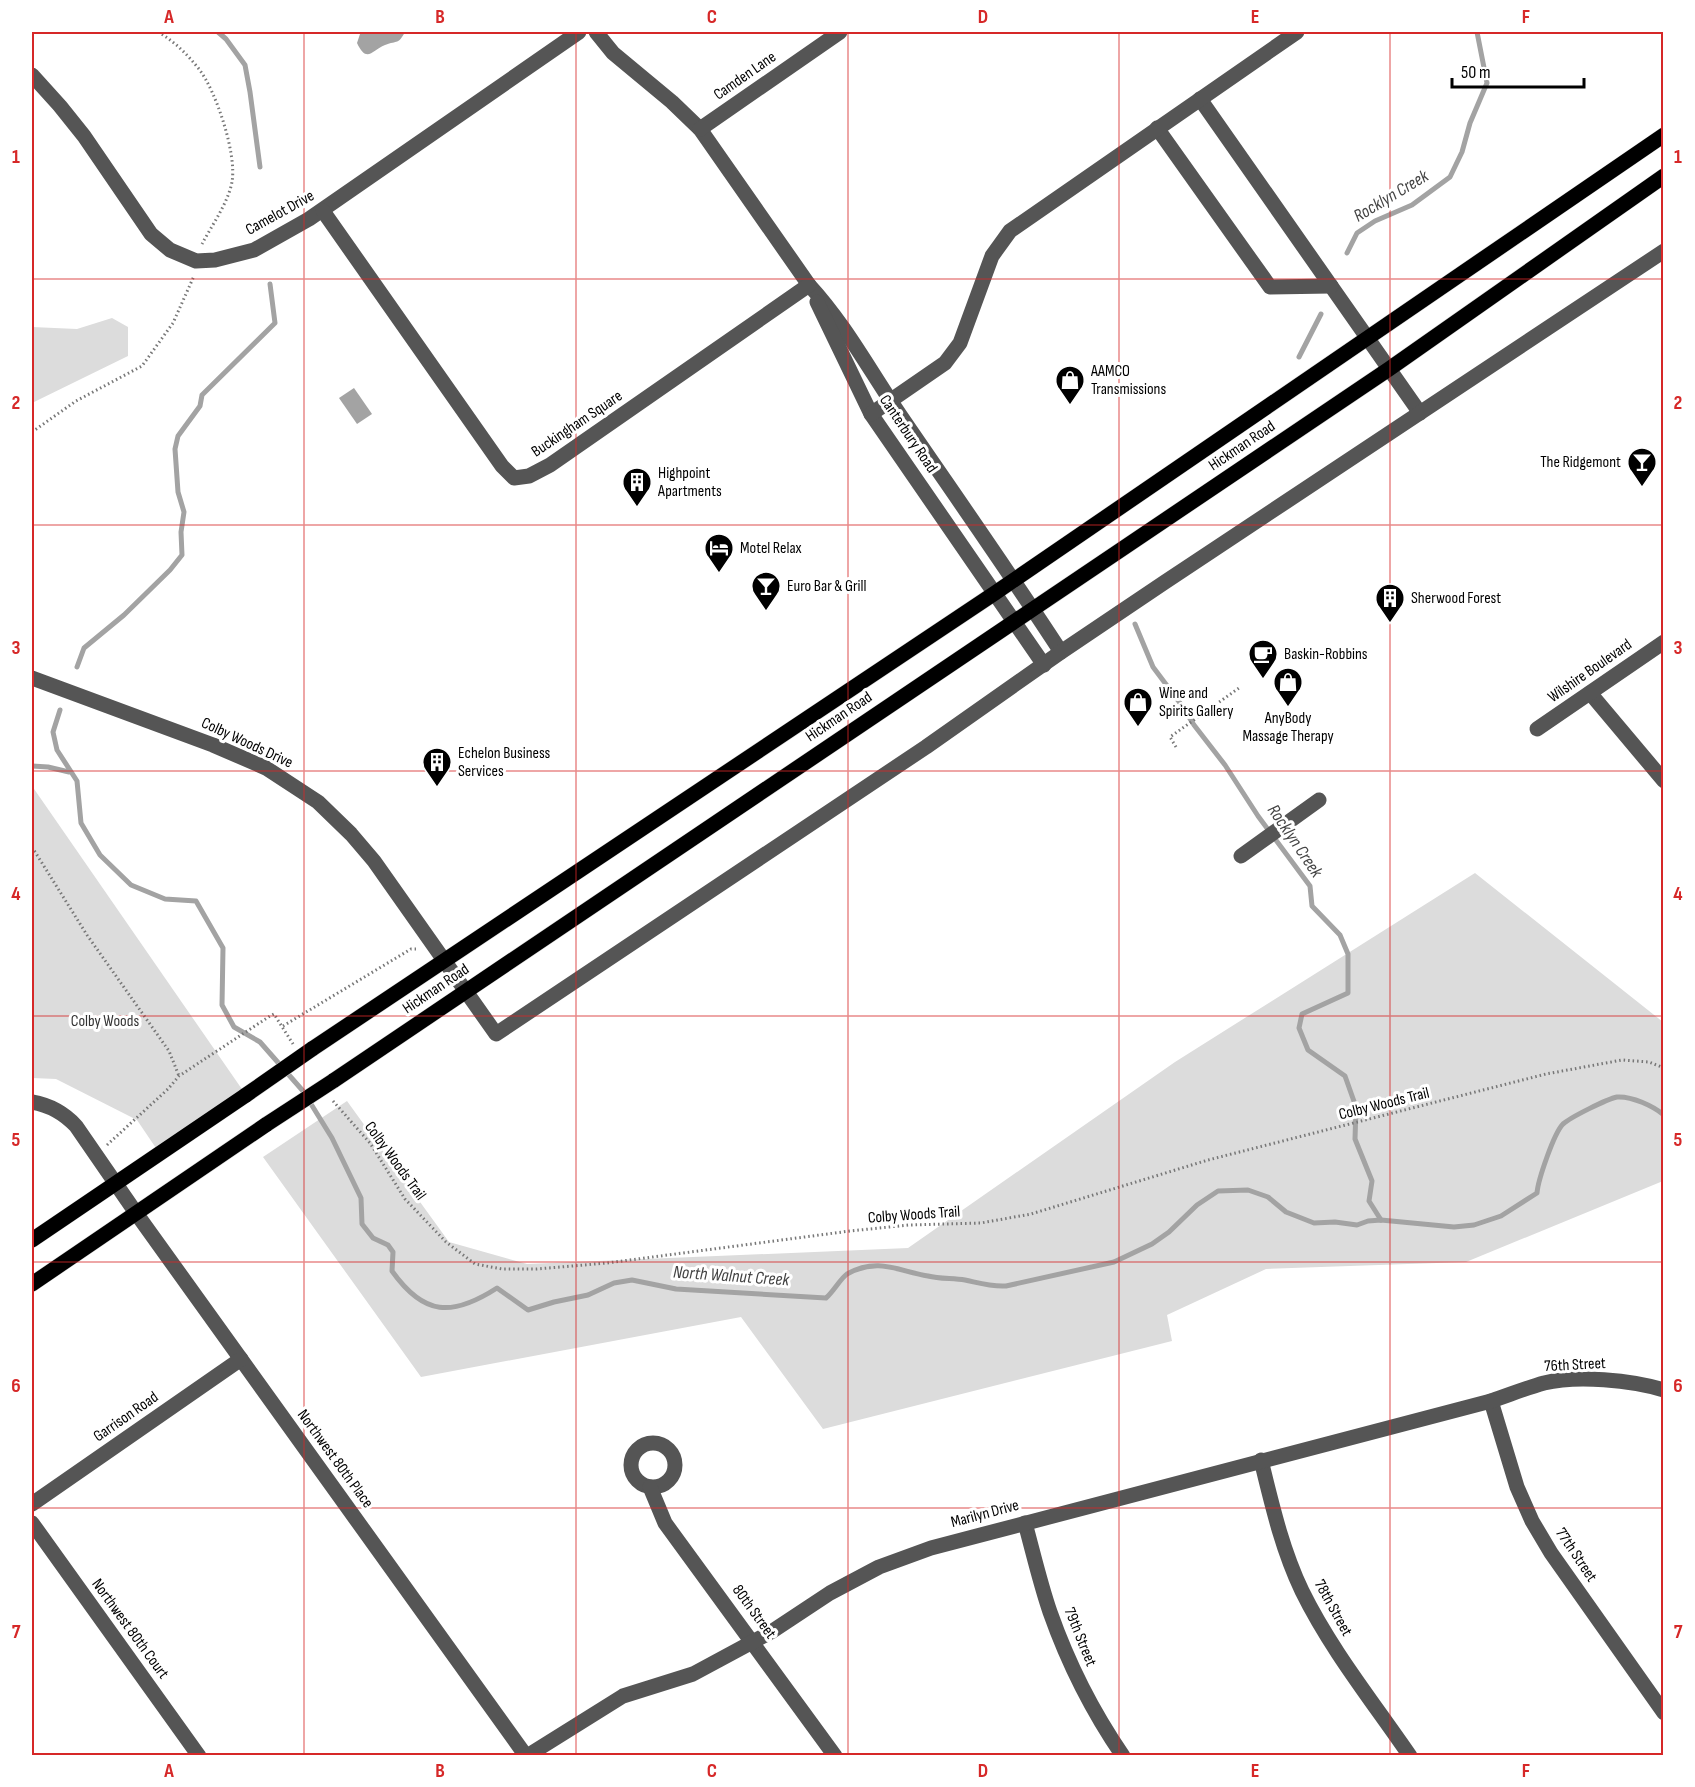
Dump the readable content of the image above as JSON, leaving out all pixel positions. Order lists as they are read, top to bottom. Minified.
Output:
{"streets":{"main road":["Hickman Road"],"street":["Camden Lane","Camelot Drive","Buckingham Square","Canterbury Road","Wilshire Boulevard","Colby Woods Drive","76th Street","Garrison Road","Northwest 80th Place","Marilyn Drive","77th Street","78th Street","80th Street","Northwest 80th Court","79th Street"],"path":["Colby Woods Trail"]},"crossings":[["Camden Lane","Canterbury Road"],["Camelot Drive","Buckingham Square"],["Buckingham Square","Canterbury Road"],["Canterbury Road","Hickman Road"],["Canterbury Road","Colby Woods Drive"],["Hickman Road","Colby Woods Drive"],["Hickman Road","Northwest 80th Place"],["76th Street","Marilyn Drive"],["76th Street","77th Street"],["Garrison Road","Northwest 80th Place"],["Northwest 80th Place","Marilyn Drive"],["Marilyn Drive","77th Street"],["Marilyn Drive","78th Street"],["Marilyn Drive","80th Street"],["Marilyn Drive","79th Street"]],"water":["Rocklyn Creek","North Walnut Creek"],"parks":["Colby Woods"],"places":{"shop":["AAMCO Transmissions","AnyBody Massage Therapy","Wine and Spirits Gallery"],"bar":["The Ridgemont","Euro Bar & Grill"],"building":["Highpoint Apartments","Sherwood Forest","Echelon Business Services"],"hotel":["Motel Relax"],"cafe":["Baskin-Robbins"]},"scale_bar":"50 m","grid":{"columns":["A","B","C","D","E","F"],"rows":["1","2","3","4","5","6","7"]}}
